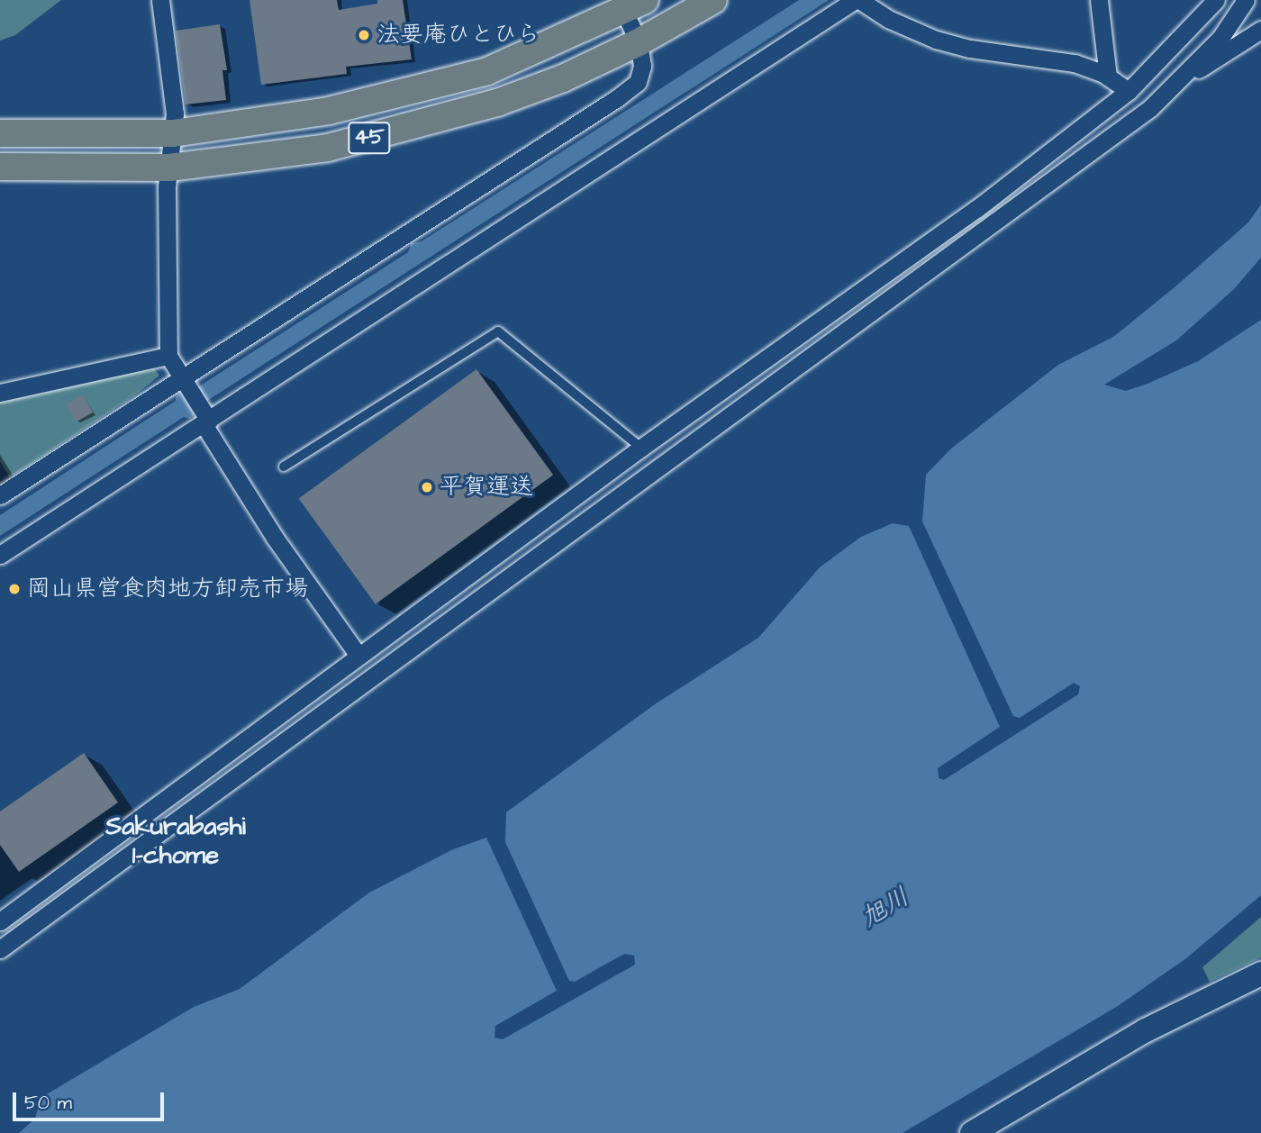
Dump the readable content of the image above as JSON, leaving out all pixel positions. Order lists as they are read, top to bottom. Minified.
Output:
{"streets":{"main road":["45"]},"districts":["Sakurabashi 1-chome"],"water":["旭川"],"places":["法要庵ひとひら","平賀運送","岡山県営食肉地方卸売市場"],"scale_bar":"50 m"}
